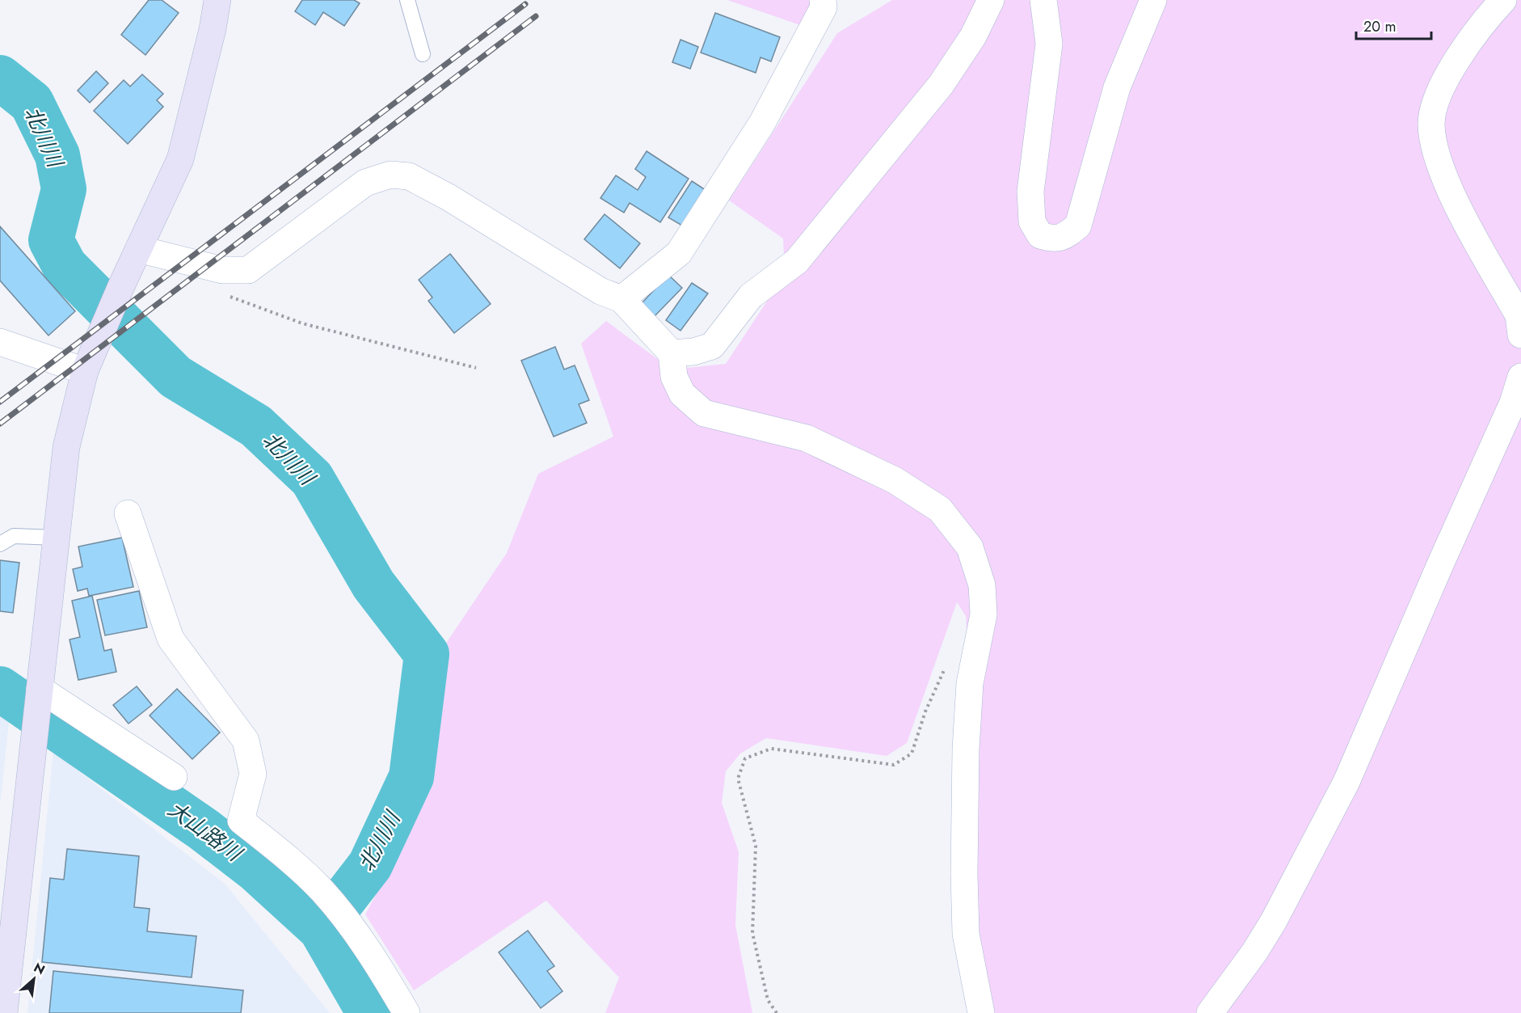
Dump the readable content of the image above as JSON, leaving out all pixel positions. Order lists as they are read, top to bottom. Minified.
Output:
{"water":["北川川","大山路川"],"scale_bar":"20 m","north":"top right"}
